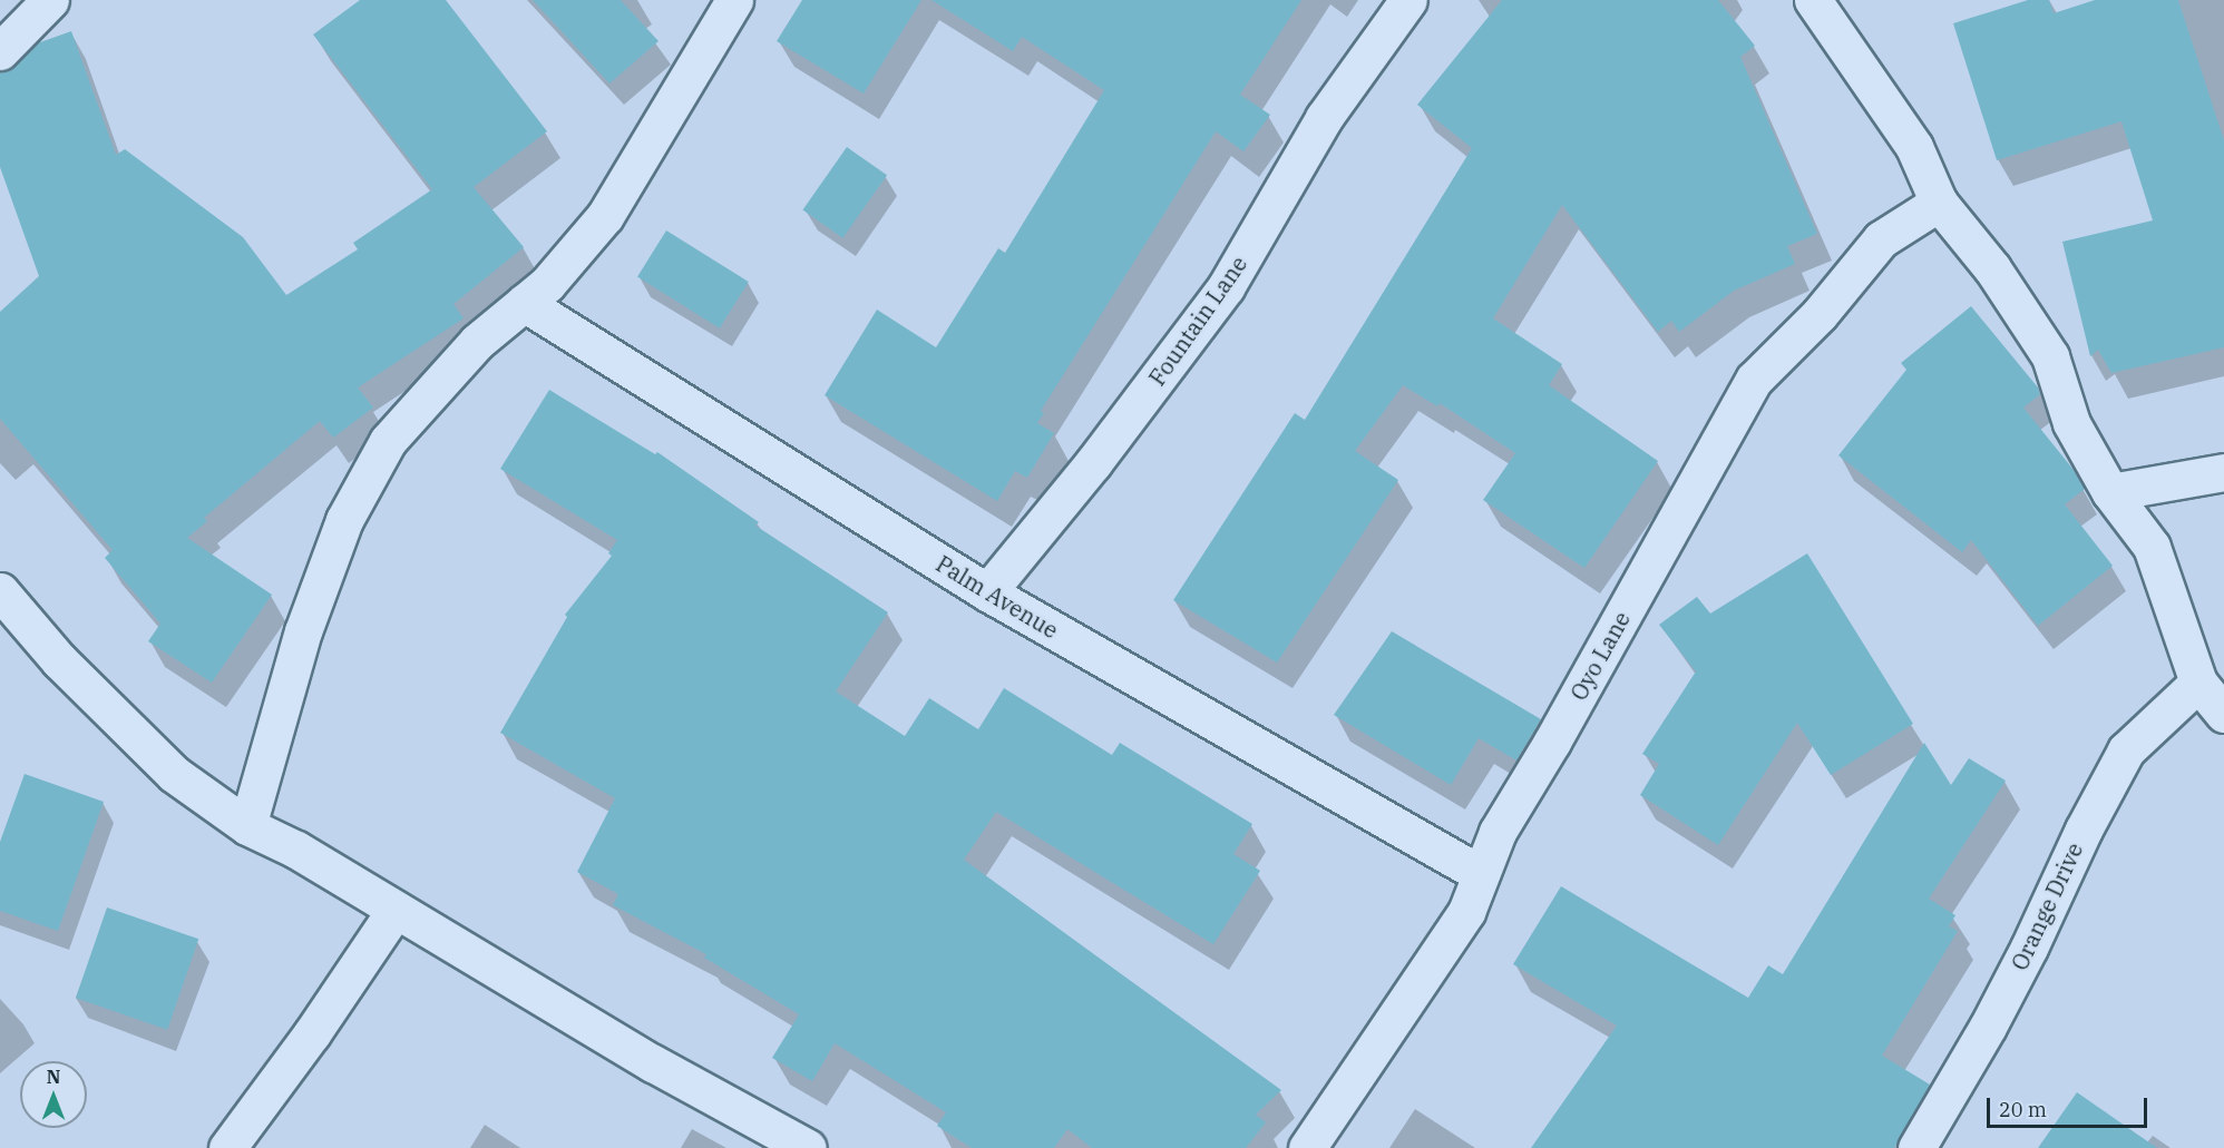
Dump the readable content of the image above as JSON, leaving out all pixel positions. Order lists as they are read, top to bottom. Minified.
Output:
{"streets":{"street":["Fountain Lane","Palm Avenue","Oyo Lane","Orange Drive"]},"crossings":[["Fountain Lane","Palm Avenue"],["Palm Avenue","Oyo Lane"]],"scale_bar":"20 m","north":"top"}
